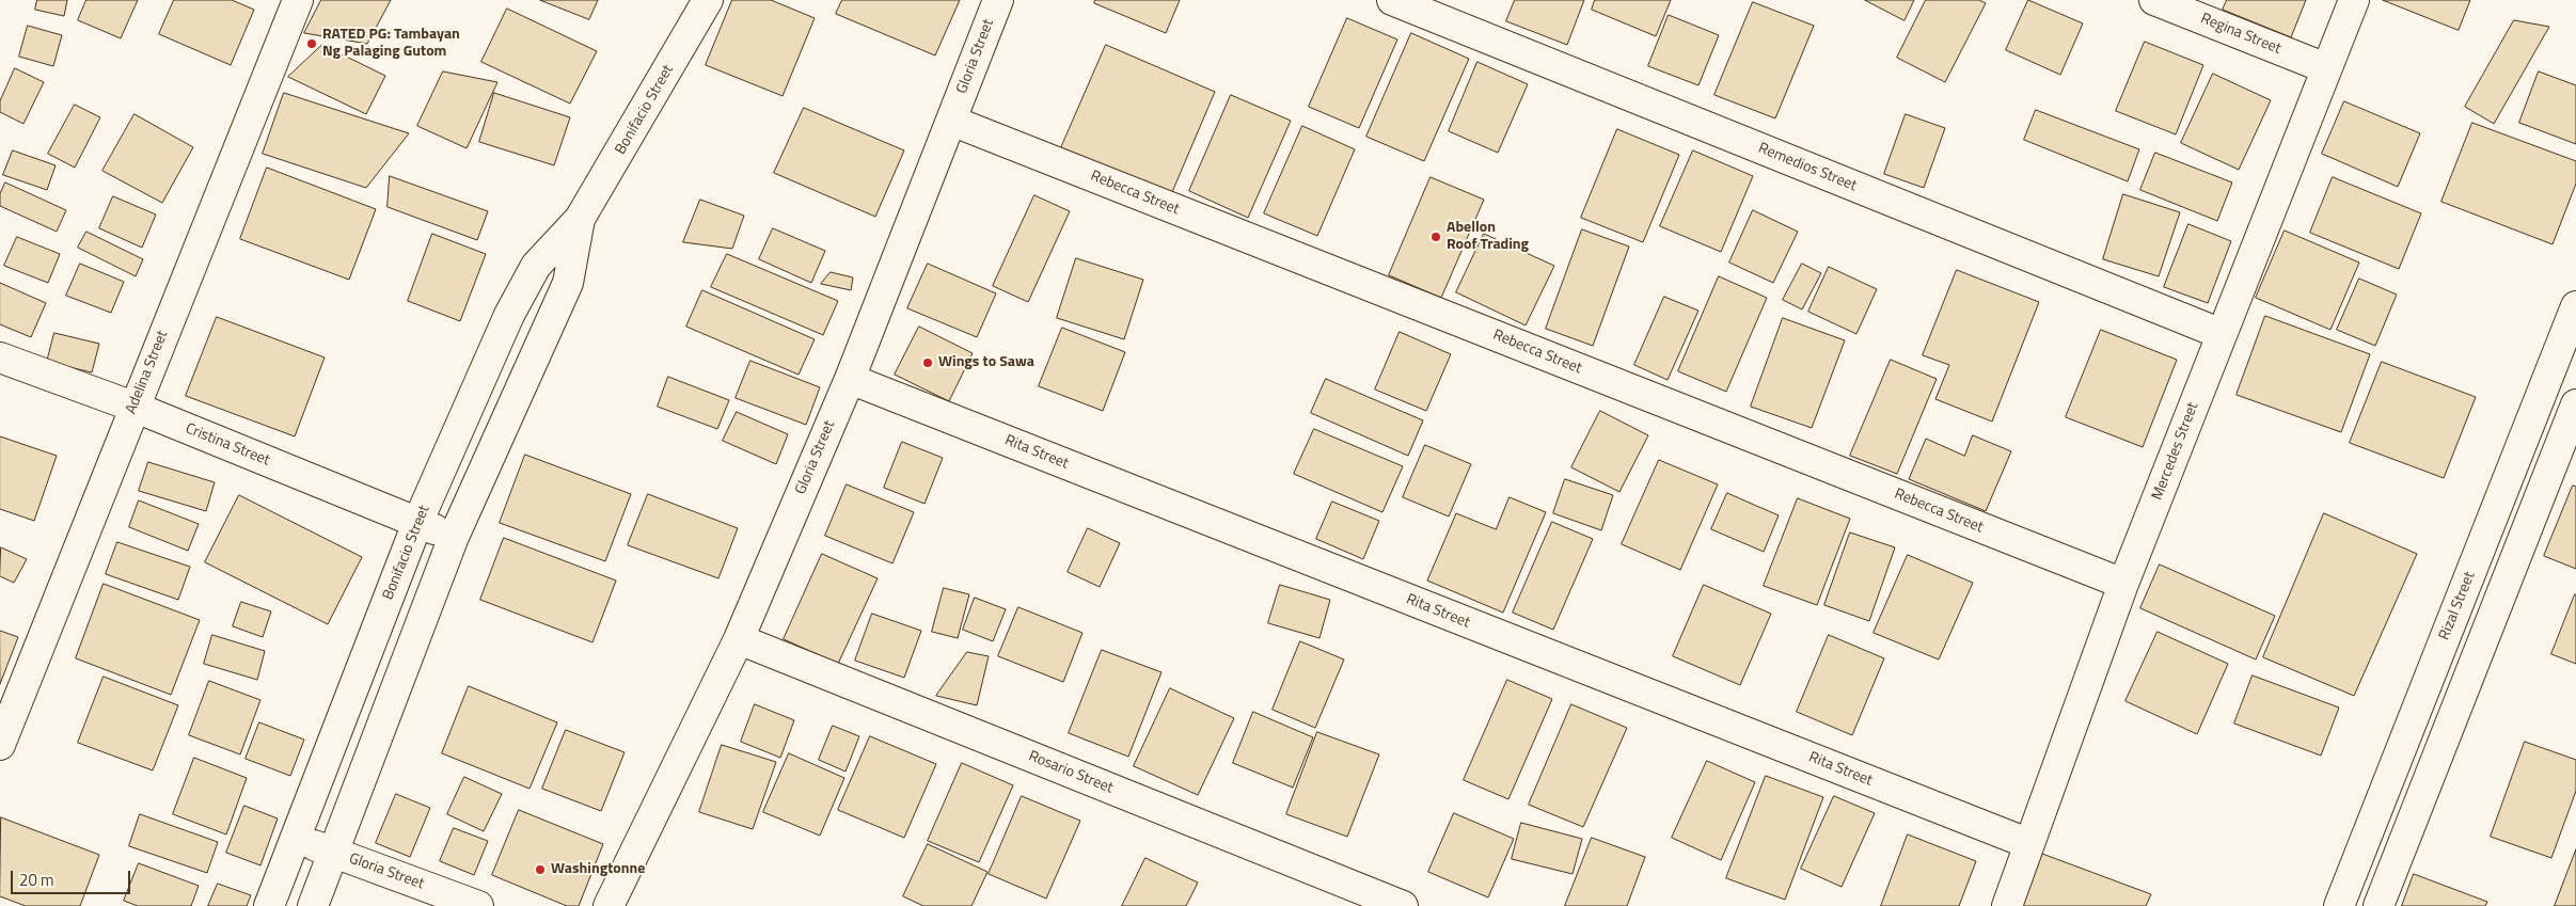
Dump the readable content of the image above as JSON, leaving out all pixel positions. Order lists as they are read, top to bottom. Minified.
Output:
{"streets":{"street":["Regina Street","Gloria Street","Bonifacio Street","Remedios Street","Rebecca Street","Adelina Street","Cristina Street","Mercedes Street","Rita Street","Rizal Street","Rosario Street"]},"crossings":[["Regina Street","Mercedes Street"],["Gloria Street","Bonifacio Street"],["Gloria Street","Rebecca Street"],["Gloria Street","Rita Street"],["Gloria Street","Rosario Street"],["Bonifacio Street","Cristina Street"],["Remedios Street","Mercedes Street"],["Rebecca Street","Mercedes Street"],["Adelina Street","Cristina Street"],["Mercedes Street","Rita Street"]],"places":["RATED PG: Tambayan Ng Palaging Gutom","Abellon Roof Trading","Wings to Sawa","Washingtonne"],"scale_bar":"20 m"}
